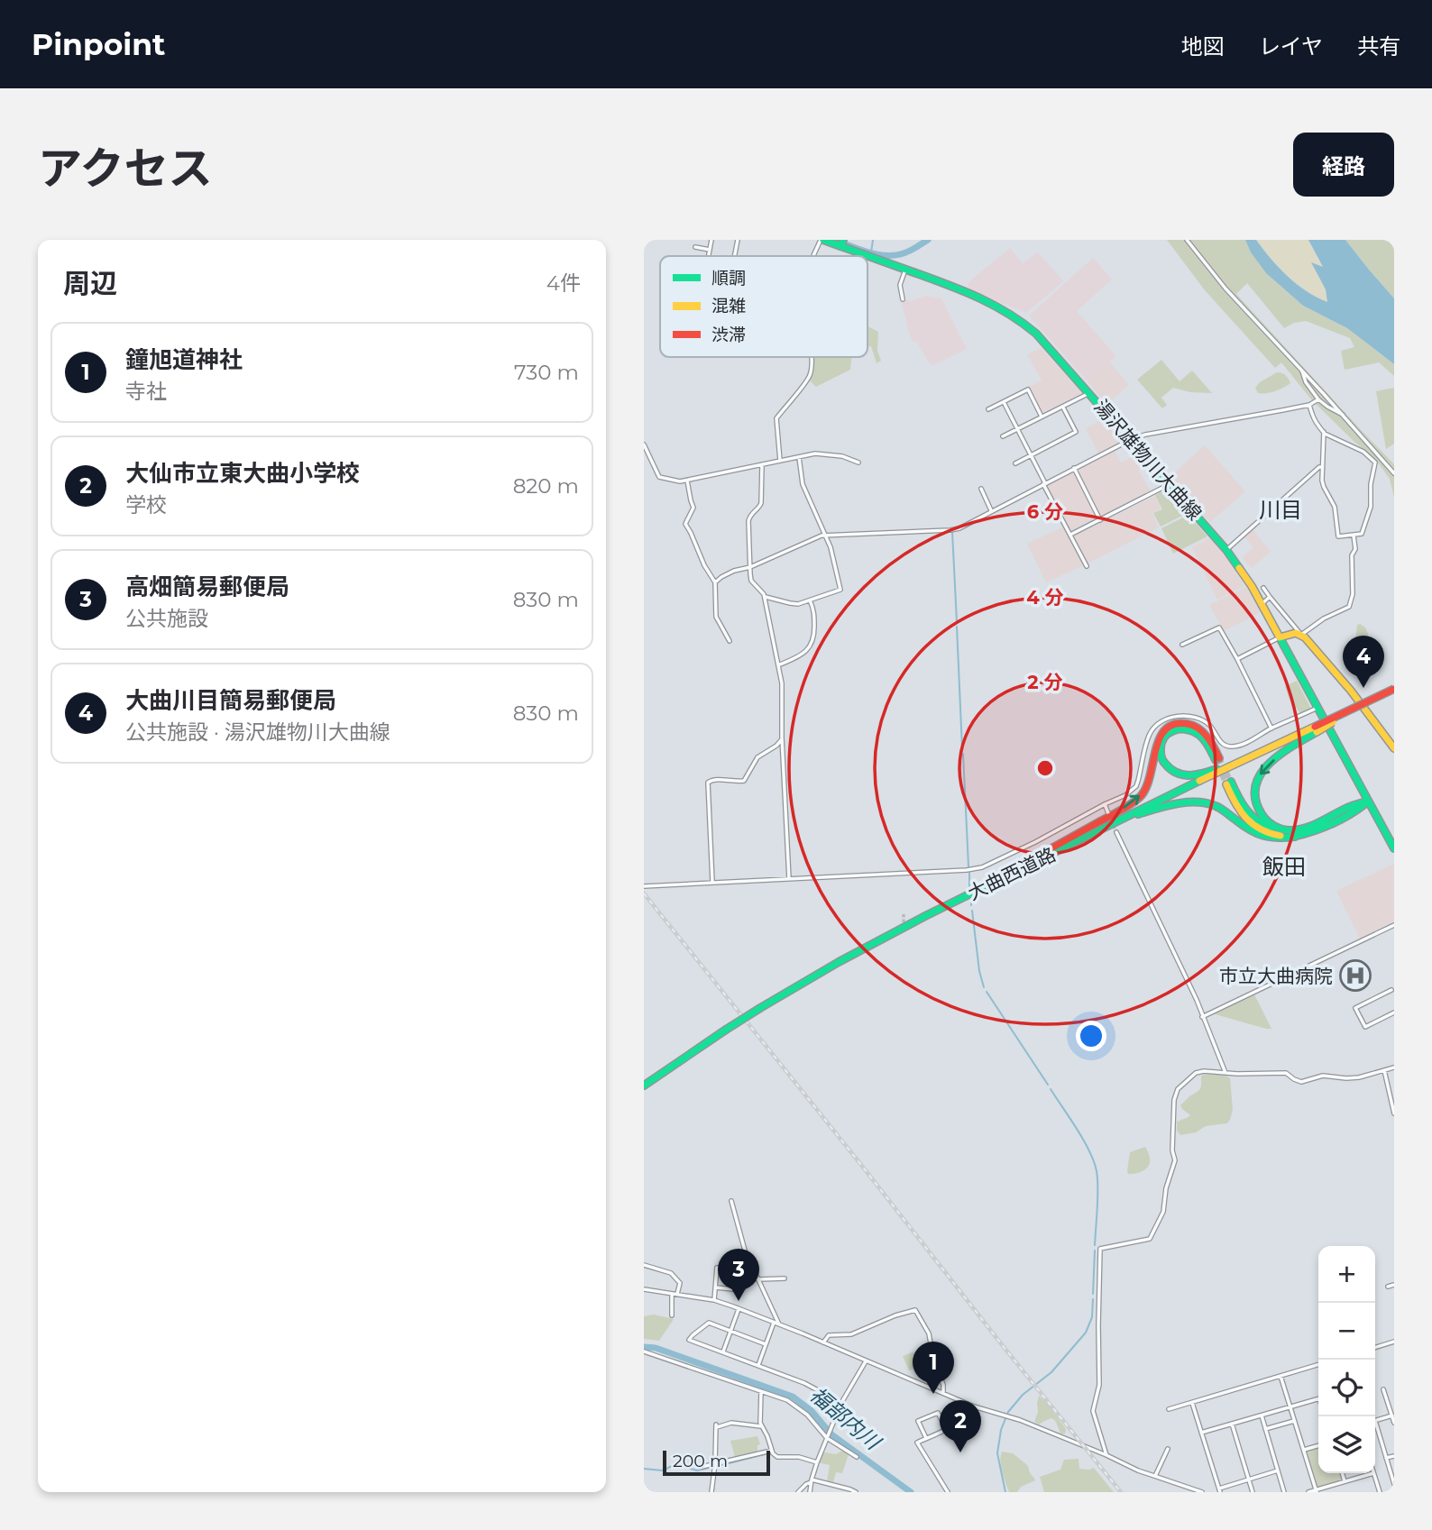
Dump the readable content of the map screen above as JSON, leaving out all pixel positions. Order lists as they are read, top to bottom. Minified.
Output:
{"streets":{"main road":["湯沢雄物川大曲線","大曲西道路"]},"districts":["川目","飯田"],"water":["福部内川"],"places":{"hospital":["市立大曲病院"]},"legend":["順調","混雑","渋滞"],"scale_bar":"200 m","page":{"header":"Pinpoint","nav":["地図","レイヤ","共有"],"title":"アクセス","buttons":"経路","heading":["周辺","4件"],"list":[{"mark":"1","name":"鐘旭道神社","note":"寺社","value":"730 m"},{"mark":"2","name":"大仙市立東大曲小学校","note":"学校","value":"820 m"},{"mark":"3","name":"高畑簡易郵便局","note":"公共施設","value":"830 m"},{"mark":"4","name":"大曲川目簡易郵便局","note":"公共施設 · 湯沢雄物川大曲線","value":"830 m"}],"pins":["4","3","1","2"],"map_buttons":["+","−"],"scale":"200 m"},"rings":["6 分","4 分","2 分"]}
